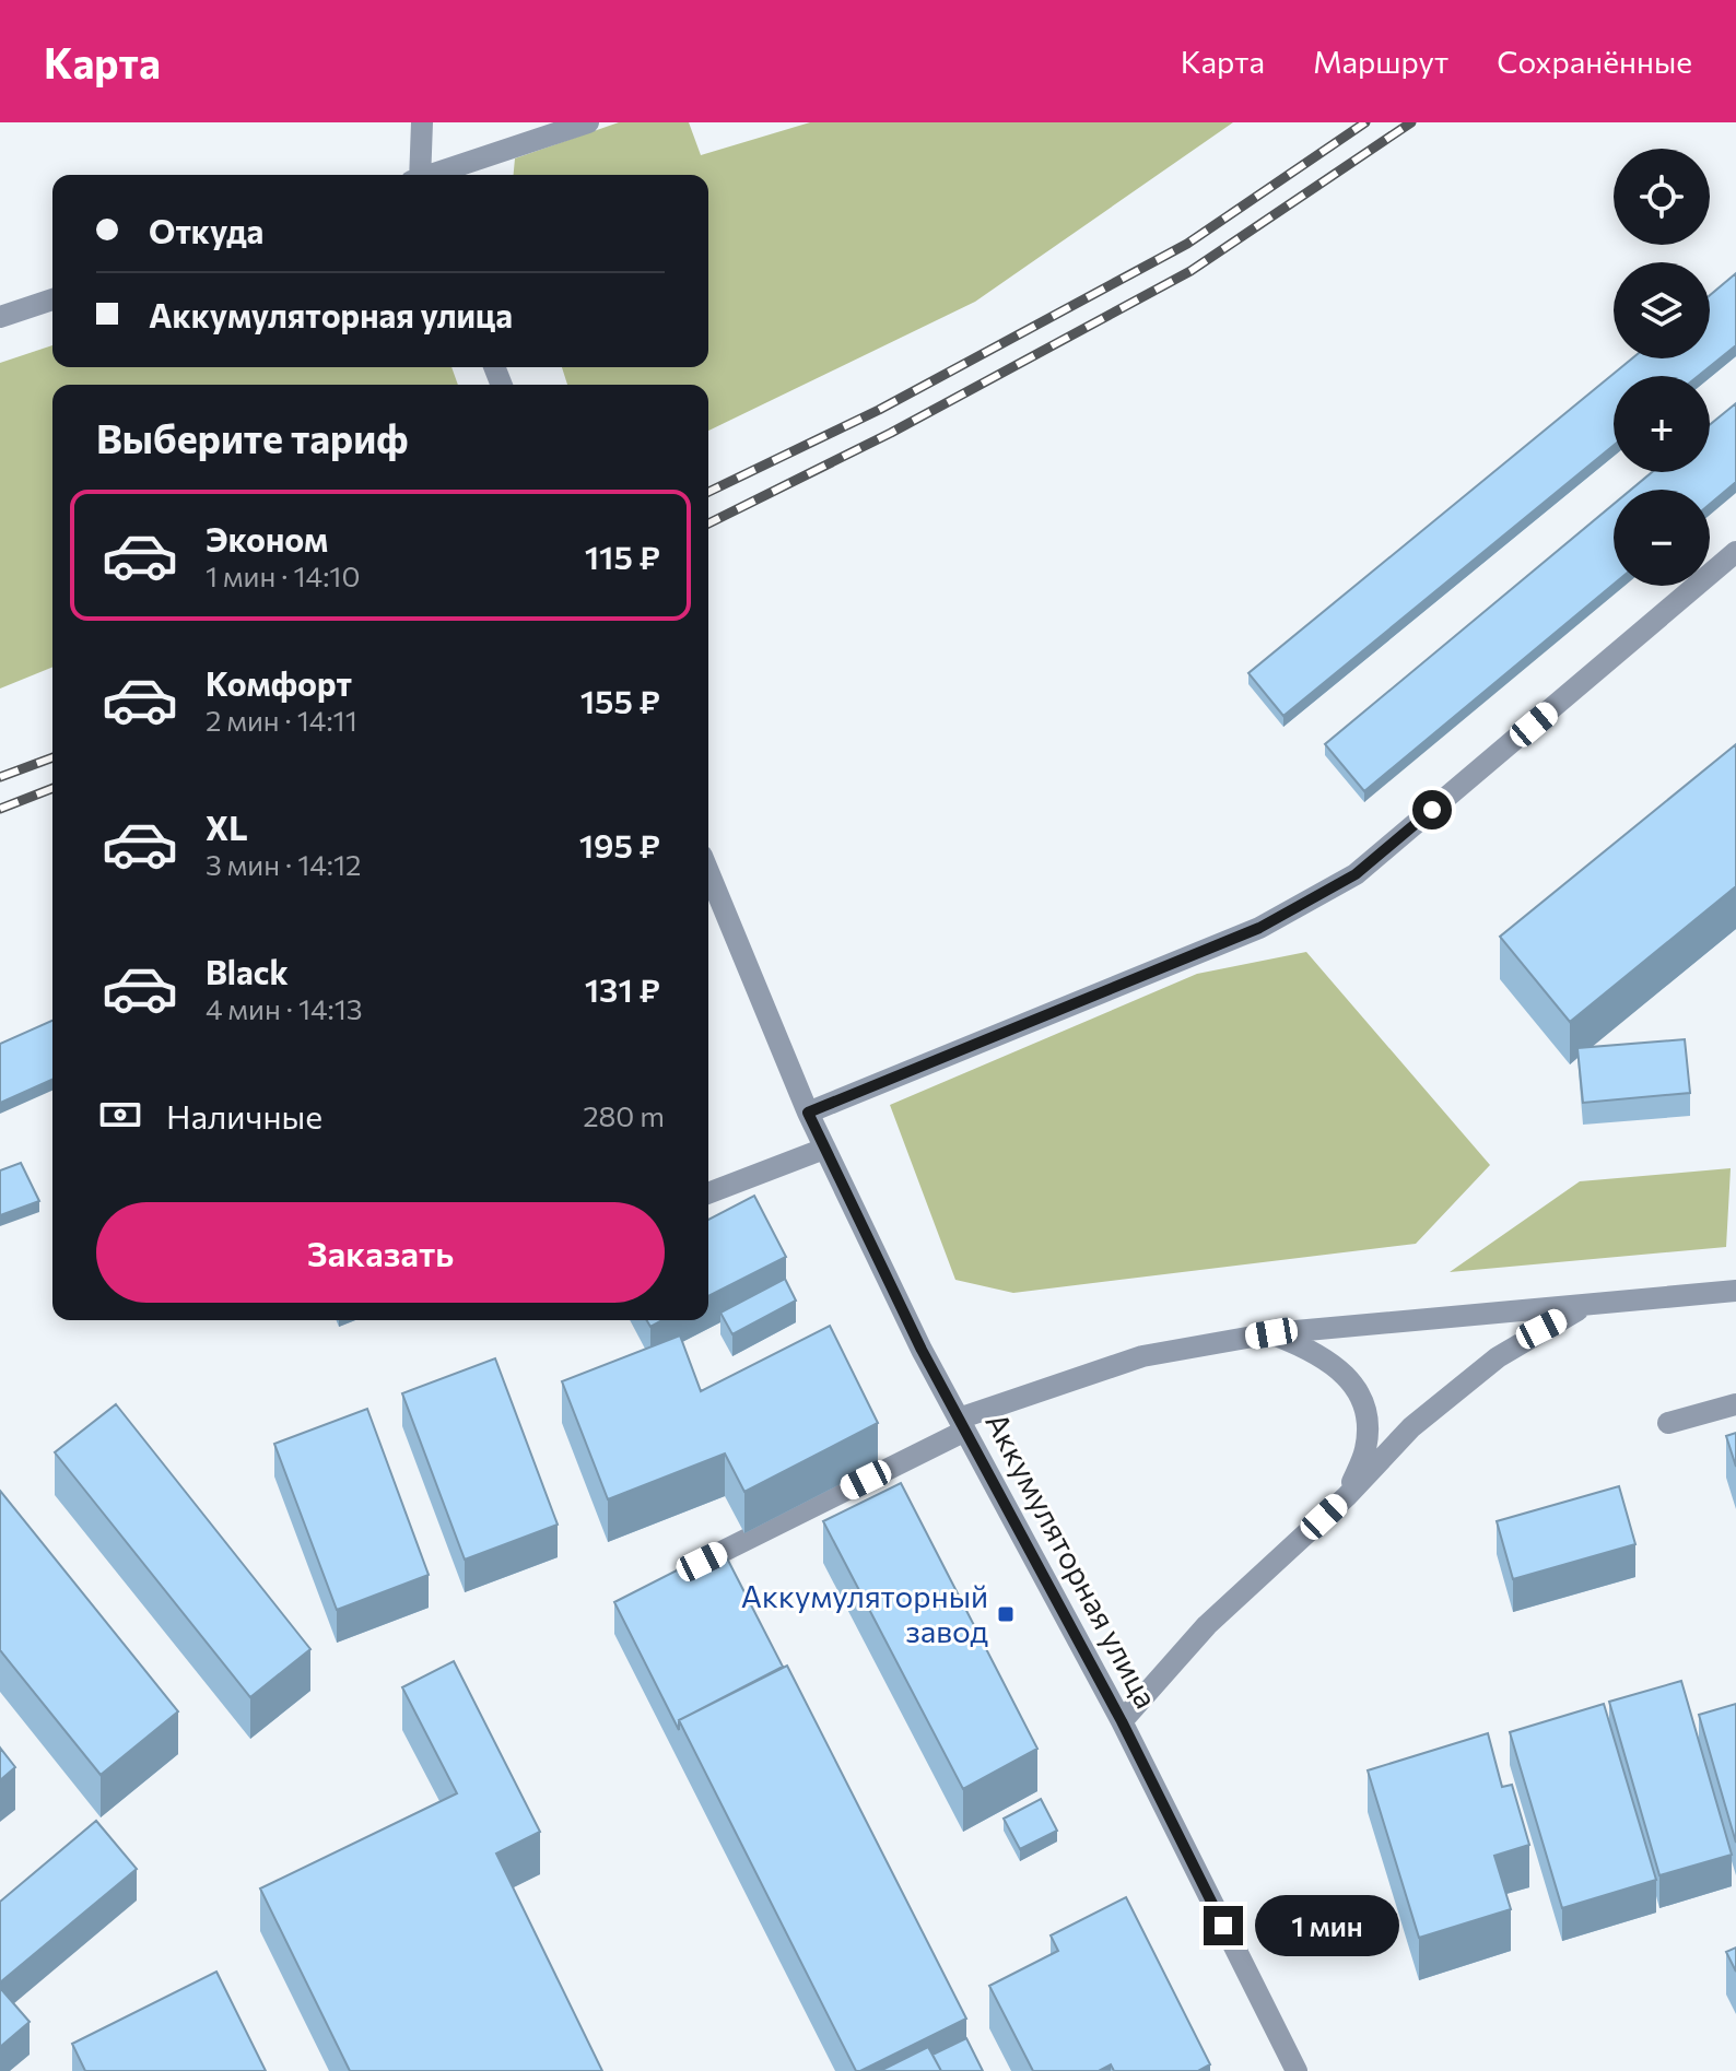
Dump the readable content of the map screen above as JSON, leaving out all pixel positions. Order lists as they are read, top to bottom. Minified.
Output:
{"streets":{"street":["Аккумуляторная улица"]},"places":{"transit":["Аккумуляторный завод"]},"page":{"header":"Карта","nav":["Карта","Маршрут","Сохранённые"],"map_buttons":["+","−"],"banner":["Откуда","Аккумуляторная улица"],"heading":"Выберите тариф","list":[{"name":"Эконом","note":"1 мин · 14:10","value":"115 ₽"},{"name":"Комфорт","note":"2 мин · 14:11","value":"155 ₽"},{"name":"XL","note":"3 мин · 14:12","value":"195 ₽"},{"name":"Black","note":"4 мин · 14:13","value":"131 ₽"}],"pay":["Наличные","280 m"],"buttons":"Заказать","bubble":"1 мин"}}
